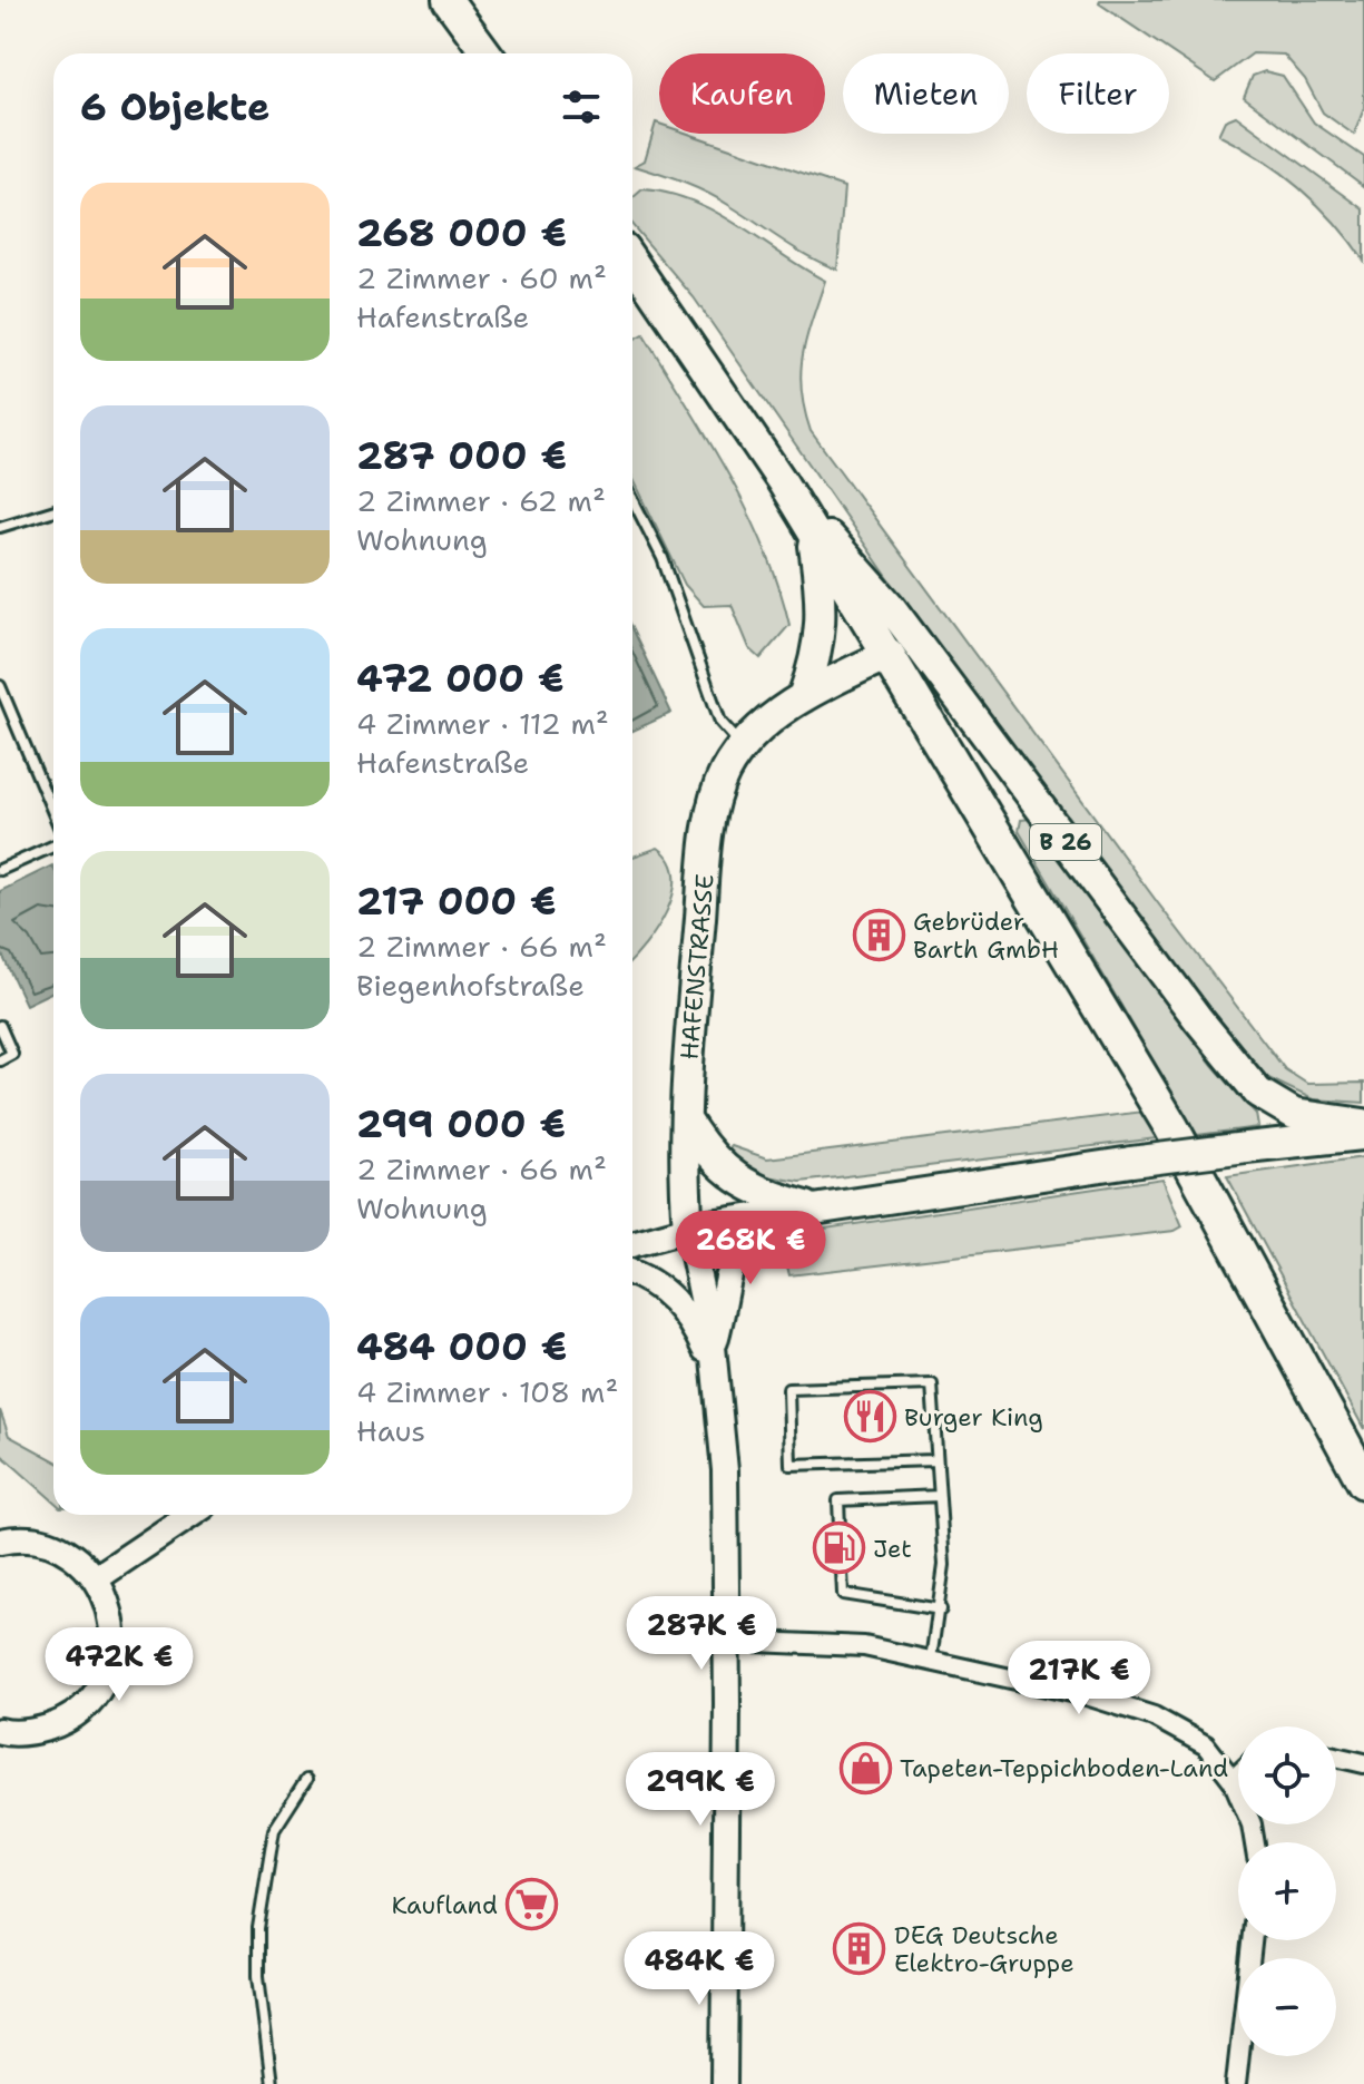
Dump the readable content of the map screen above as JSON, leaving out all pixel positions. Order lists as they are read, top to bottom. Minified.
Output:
{"streets":{"main road":["B 26","HAFENSTRASSE"]},"crossings":[["B 26","HAFENSTRASSE"]],"places":{"building":["Gebrüder Barth GmbH","DEG Deutsche Elektro-Gruppe"],"restaurant":["Burger King"],"fuel station":["Jet"],"shop":["Tapeten-Teppichboden-Land"],"supermarket":["Kaufland"]},"page":{"chip":["Kaufen","Mieten","Filter"],"heading":"6 Objekte","list":[{"name":"268 000 €","note":"2 Zimmer · 60 m² · Hafenstraße"},{"name":"287 000 €","note":"2 Zimmer · 62 m² · Wohnung"},{"name":"472 000 €","note":"4 Zimmer · 112 m² · Hafenstraße"},{"name":"217 000 €","note":"2 Zimmer · 66 m² · Biegenhofstraße"},{"name":"299 000 €","note":"2 Zimmer · 66 m² · Wohnung"},{"name":"484 000 €","note":"4 Zimmer · 108 m² · Haus"}],"price":["268K €","287K €","472K €","217K €","299K €","484K €"],"map_buttons":["+","−"]}}
